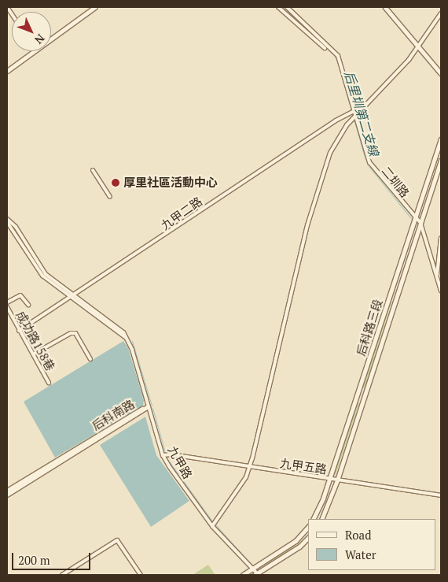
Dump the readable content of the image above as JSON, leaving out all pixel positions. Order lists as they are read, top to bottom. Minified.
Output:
{"streets":{"street":["二圳路","九甲二路","后科路三段","成功路158巷","后科南路","九甲路","九甲五路"]},"crossings":[["二圳路","九甲二路"],["二圳路","后科路三段"],["九甲二路","成功路158巷"],["九甲二路","九甲路"],["后科路三段","九甲五路"],["后科南路","九甲路"],["九甲路","九甲五路"]],"water":["后里圳第二支線"],"places":["厚里社區活動中心"],"legend":["Road","Water"],"scale_bar":"200 m","north":"bottom right"}
